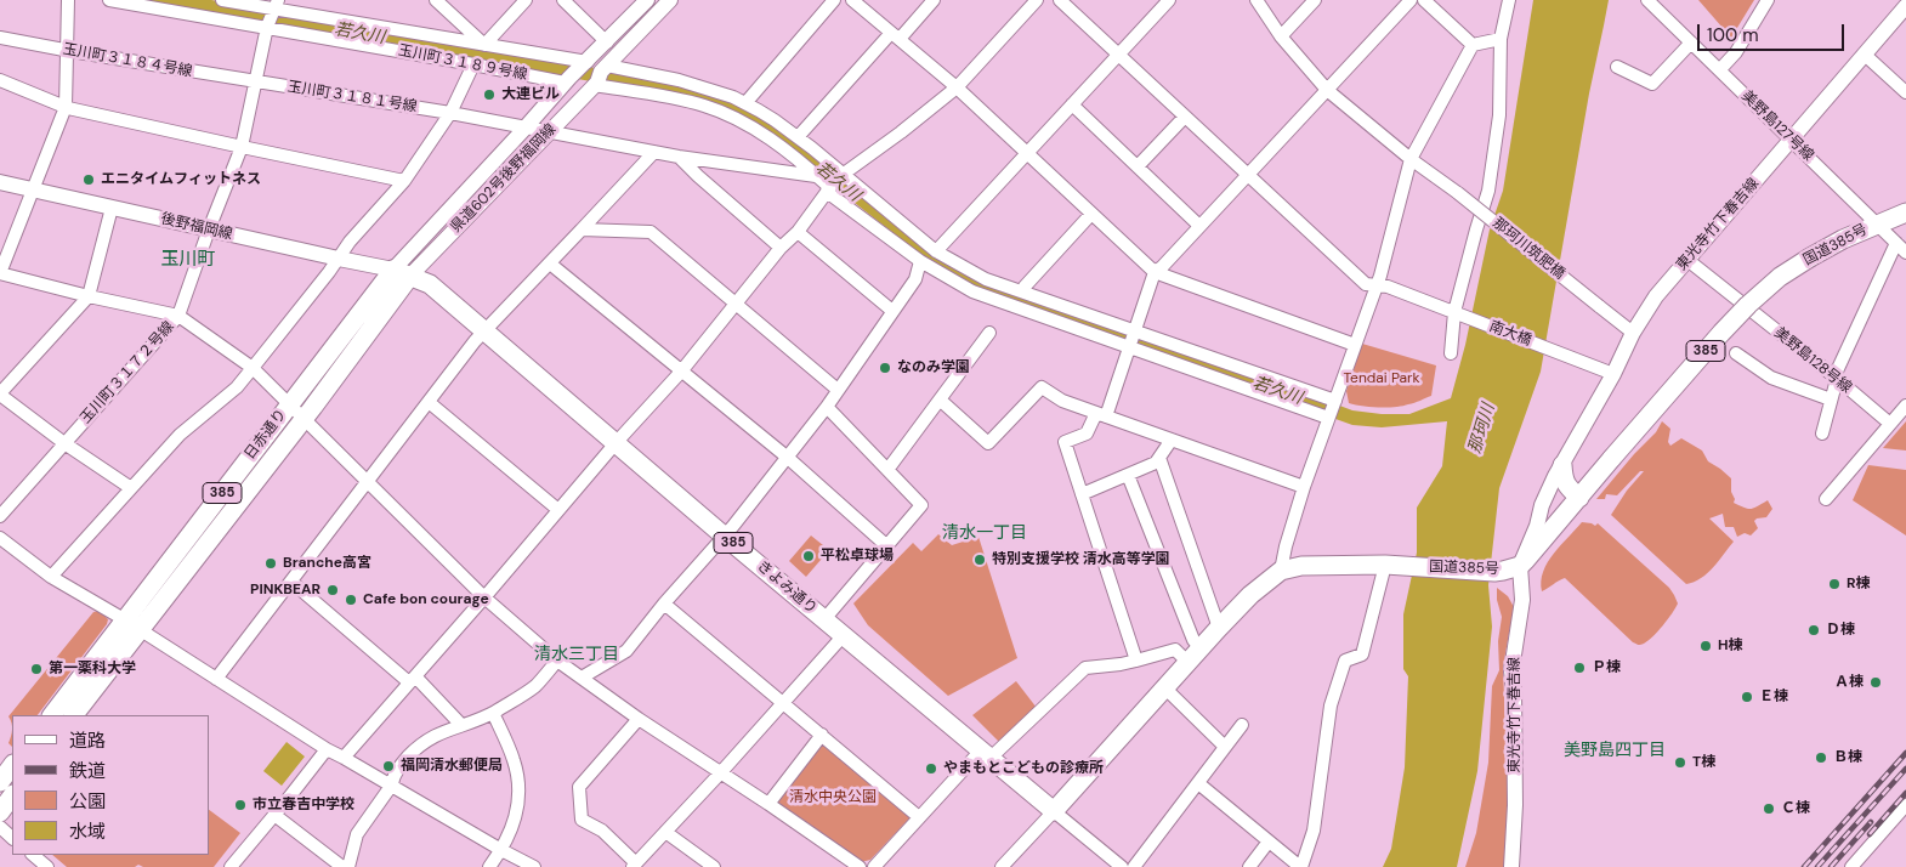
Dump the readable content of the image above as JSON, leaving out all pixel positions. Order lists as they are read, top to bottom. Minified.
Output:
{"streets":{"highway":["国道385号","385","日赤通り","きよみ通り"],"main road":["県道602号後野福岡線","東光寺竹下春吉線","後野福岡線"],"street":["玉川町３１８４号線","玉川町３１８９号線","玉川町３１８１号線","美野島127号線","那珂川筑肥橋","南大橋","美野島128号線","玉川町３１７２号線"]},"crossings":[["玉川町３１８４号線","玉川町３１８１号線"],["玉川町３１８４号線","玉川町３１７２号線"],["玉川町３１８９号線","県道602号後野福岡線"],["玉川町３１８９号線","玉川町３１７２号線"],["玉川町３１８１号線","県道602号後野福岡線"],["玉川町３１８１号線","玉川町３１７２号線"],["美野島127号線","東光寺竹下春吉線"],["美野島127号線","国道385号"],["県道602号後野福岡線","後野福岡線"],["県道602号後野福岡線","日赤通り"],["県道602号後野福岡線","きよみ通り"],["東光寺竹下春吉線","国道385号"],["東光寺竹下春吉線","那珂川筑肥橋"],["東光寺竹下春吉線","南大橋"],["東光寺竹下春吉線","美野島128号線"],["後野福岡線","玉川町３１７２号線"],["後野福岡線","日赤通り"],["後野福岡線","きよみ通り"],["国道385号","きよみ通り"],["日赤通り","きよみ通り"]],"districts":["玉川町","清水一丁目","清水三丁目","美野島四丁目"],"water":["若久川","那珂川"],"parks":["Tendai Park","清水中央公園"],"places":["大連ビル","エニタイムフィットネス","なのみ学園","平松卓球場","特別支援学校 清水高等学園","Branche高宮","R棟","PINKBEAR","Cafe bon courage","Ｄ棟","H棟","Ｐ棟","第一薬科大学","Ａ棟","Ｅ棟","Ｂ棟","T棟","福岡清水郵便局","やまもとこどもの診療所","市立春吉中学校","Ｃ棟"],"legend":["道路","鉄道","公園","水域"],"scale_bar":"100 m"}
